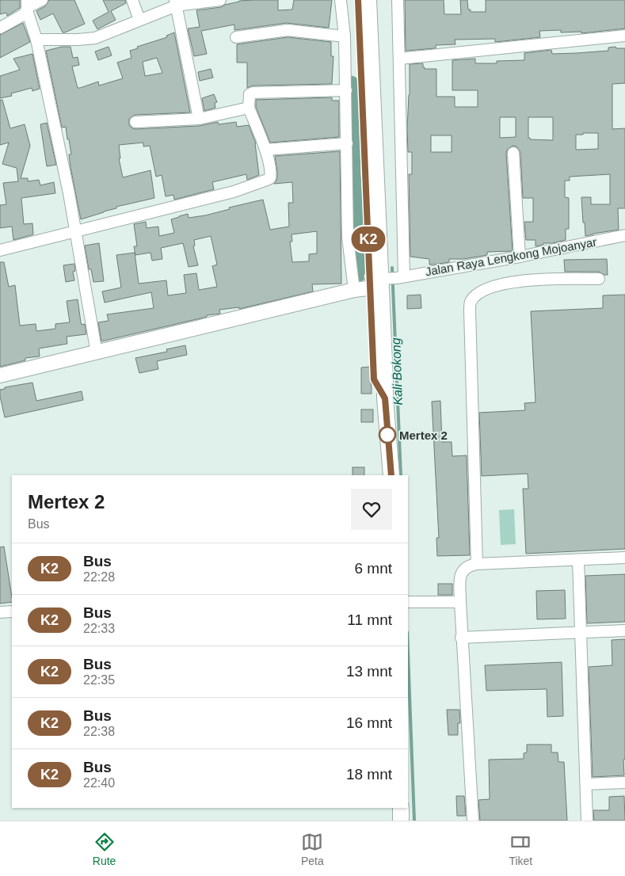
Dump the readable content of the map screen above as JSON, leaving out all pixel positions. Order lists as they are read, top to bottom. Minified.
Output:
{"streets":{"street":["Jalan Raya Lengkong Mojoanyar"]},"water":["Kali Bokong"],"places":["Mertex 2"],"lines":["bus line K2"],"page":{"on_map":"K2","heading":["Mertex 2","Bus"],"list":[{"mark":"K2","name":"Bus","note":"22:28","value":"6 mnt"},{"mark":"K2","name":"Bus","note":"22:33","value":"11 mnt"},{"mark":"K2","name":"Bus","note":"22:35","value":"13 mnt"},{"mark":"K2","name":"Bus","note":"22:38","value":"16 mnt"},{"mark":"K2","name":"Bus","note":"22:40","value":"18 mnt"}],"tabs":["Rute","Peta","Tiket"]}}
